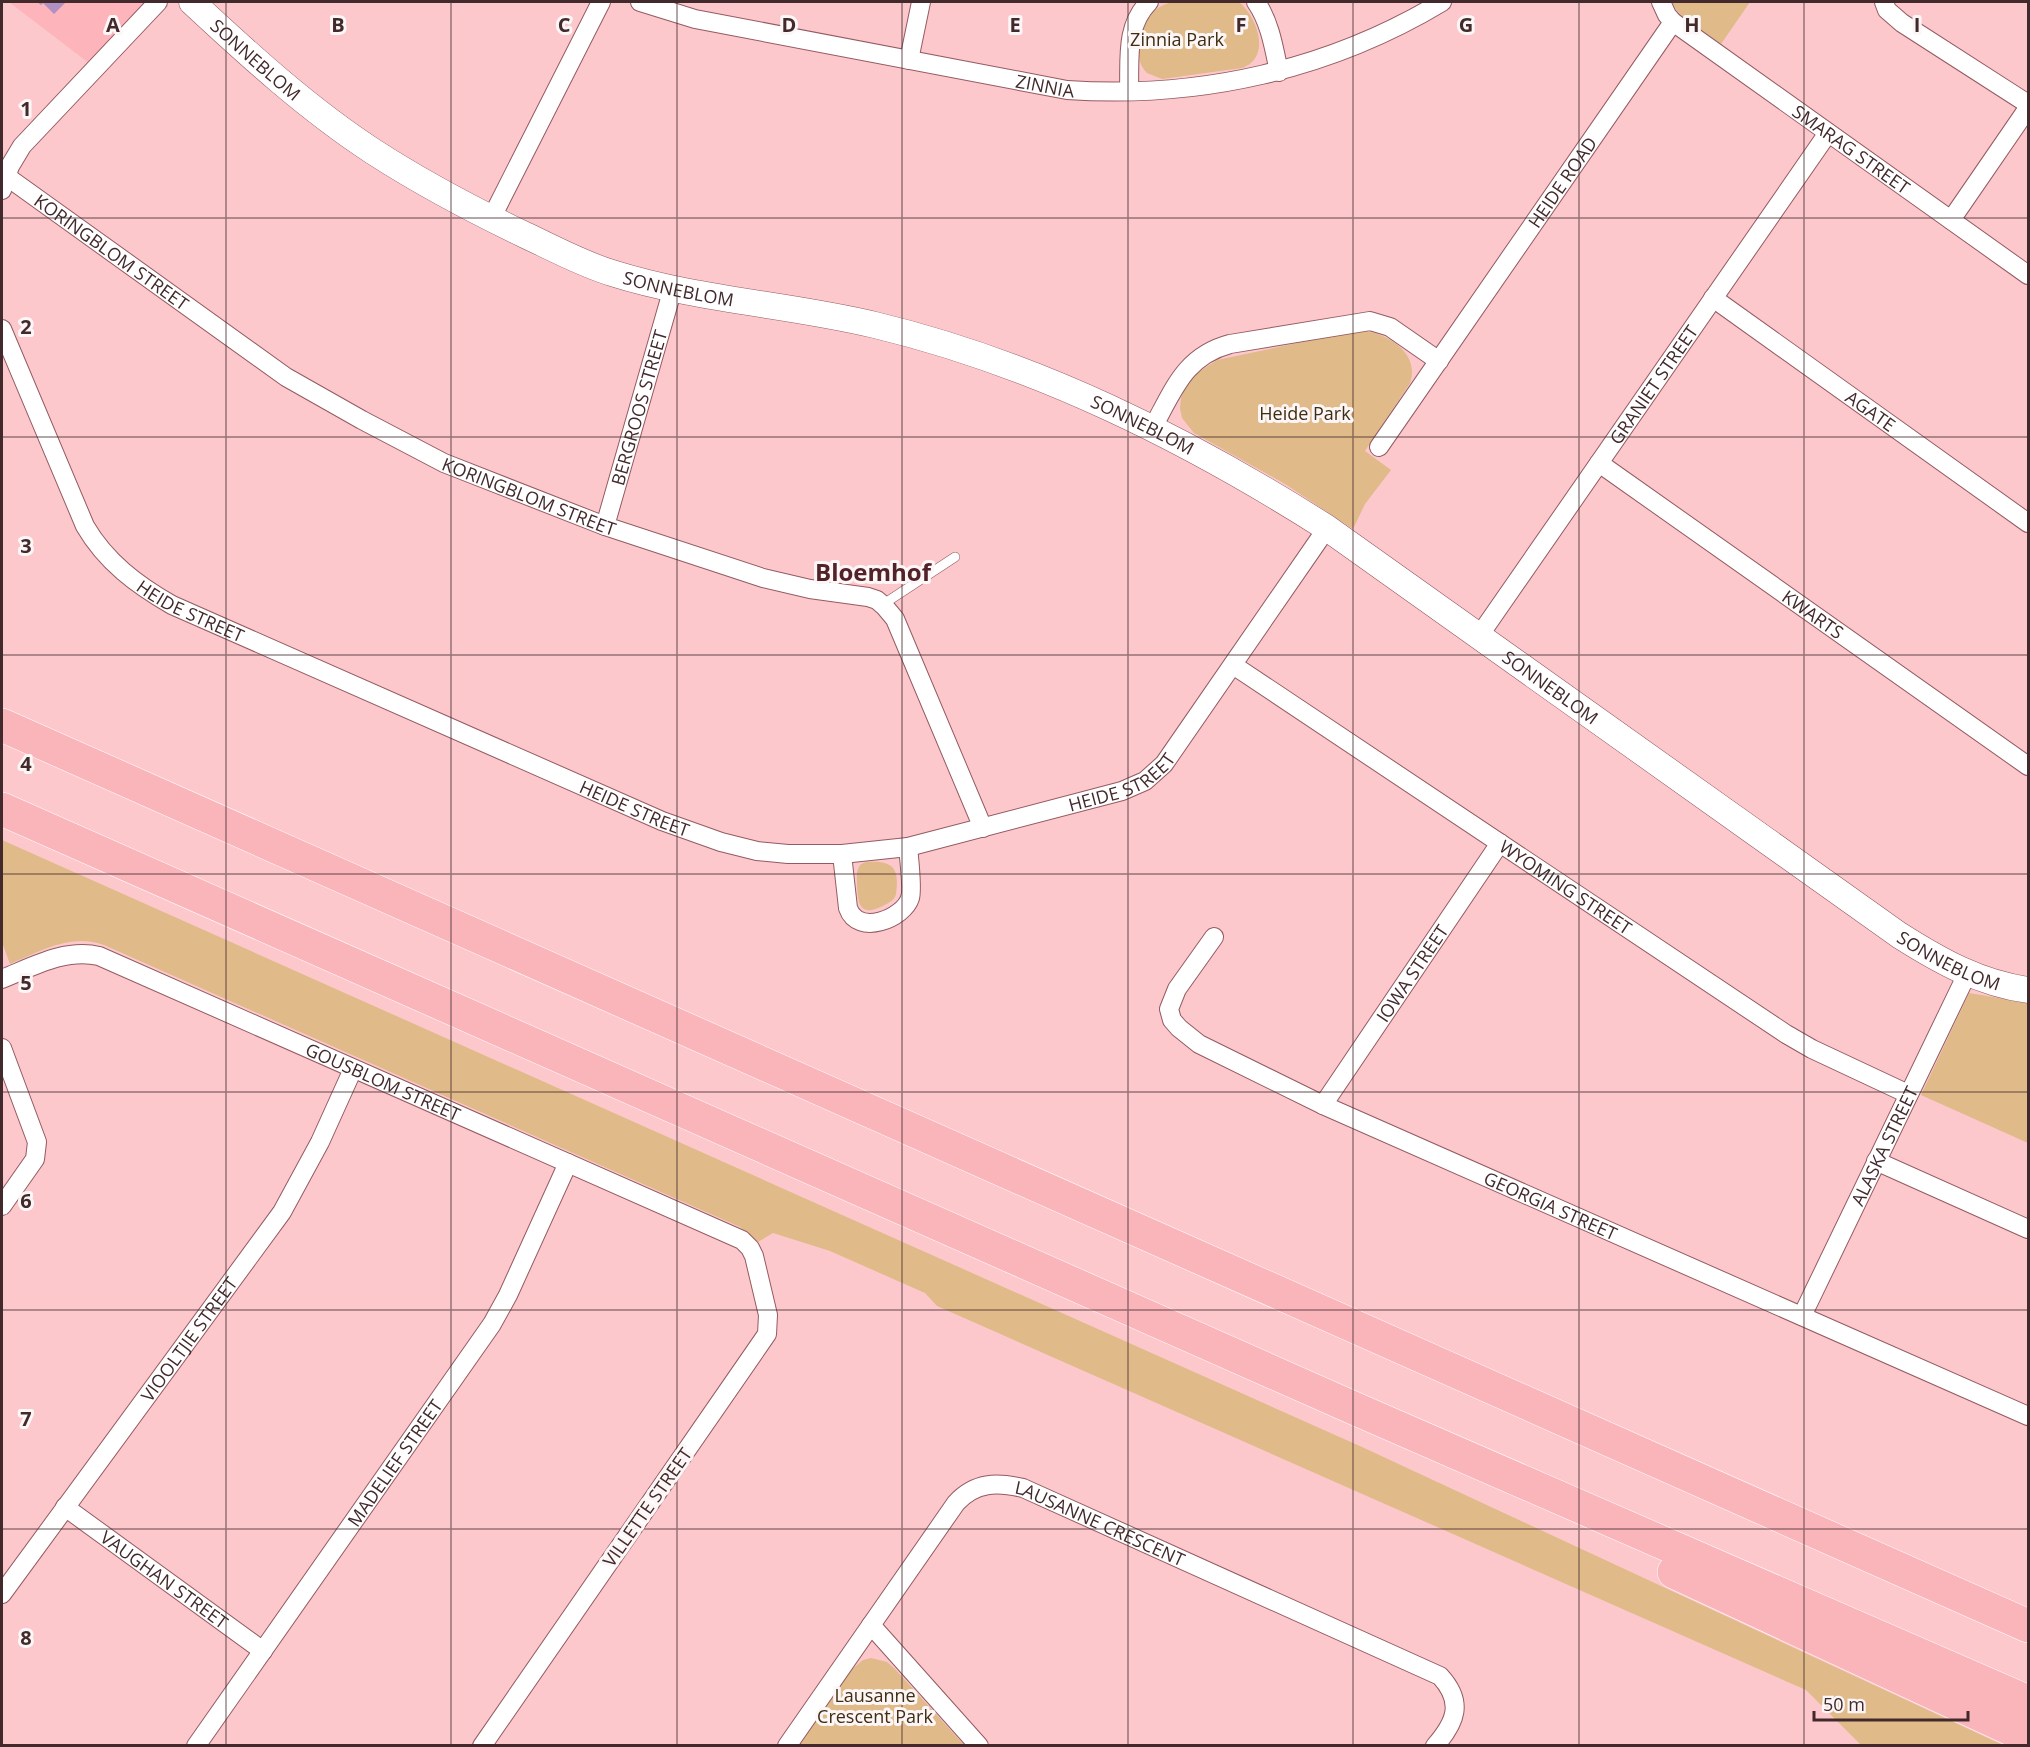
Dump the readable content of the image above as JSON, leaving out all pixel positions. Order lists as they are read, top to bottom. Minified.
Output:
{"streets":{"street":["SONNEBLOM","ZINNIA","SMARAG STREET","HEIDE ROAD","KORINGBLOM STREET","GRANIET STREET","BERGROOS STREET","AGATE","HEIDE STREET","KWARTS","WYOMING STREET","IOWA STREET","GOUSBLOM STREET","ALASKA STREET","GEORGIA STREET","VIOOLTJIE STREET","MADELIEF STREET","VILLETTE STREET","LAUSANNE CRESCENT","VAUGHAN STREET"]},"crossings":[["SONNEBLOM","GRANIET STREET"],["SONNEBLOM","BERGROOS STREET"],["SONNEBLOM","HEIDE STREET"],["SONNEBLOM","ALASKA STREET"],["SMARAG STREET","HEIDE ROAD"],["SMARAG STREET","GRANIET STREET"],["KORINGBLOM STREET","BERGROOS STREET"],["GRANIET STREET","AGATE"],["GRANIET STREET","KWARTS"],["HEIDE STREET","WYOMING STREET"],["WYOMING STREET","IOWA STREET"],["WYOMING STREET","ALASKA STREET"],["IOWA STREET","GEORGIA STREET"],["GOUSBLOM STREET","VIOOLTJIE STREET"],["GOUSBLOM STREET","MADELIEF STREET"],["GOUSBLOM STREET","VILLETTE STREET"],["ALASKA STREET","GEORGIA STREET"],["VIOOLTJIE STREET","VAUGHAN STREET"],["MADELIEF STREET","VAUGHAN STREET"]],"districts":["Bloemhof"],"parks":["Zinnia Park","Heide Park","Lausanne Crescent Park"],"scale_bar":"50 m","grid":{"columns":["A","B","C","D","E","F","G","H","I"],"rows":["1","2","3","4","5","6","7","8"]}}
